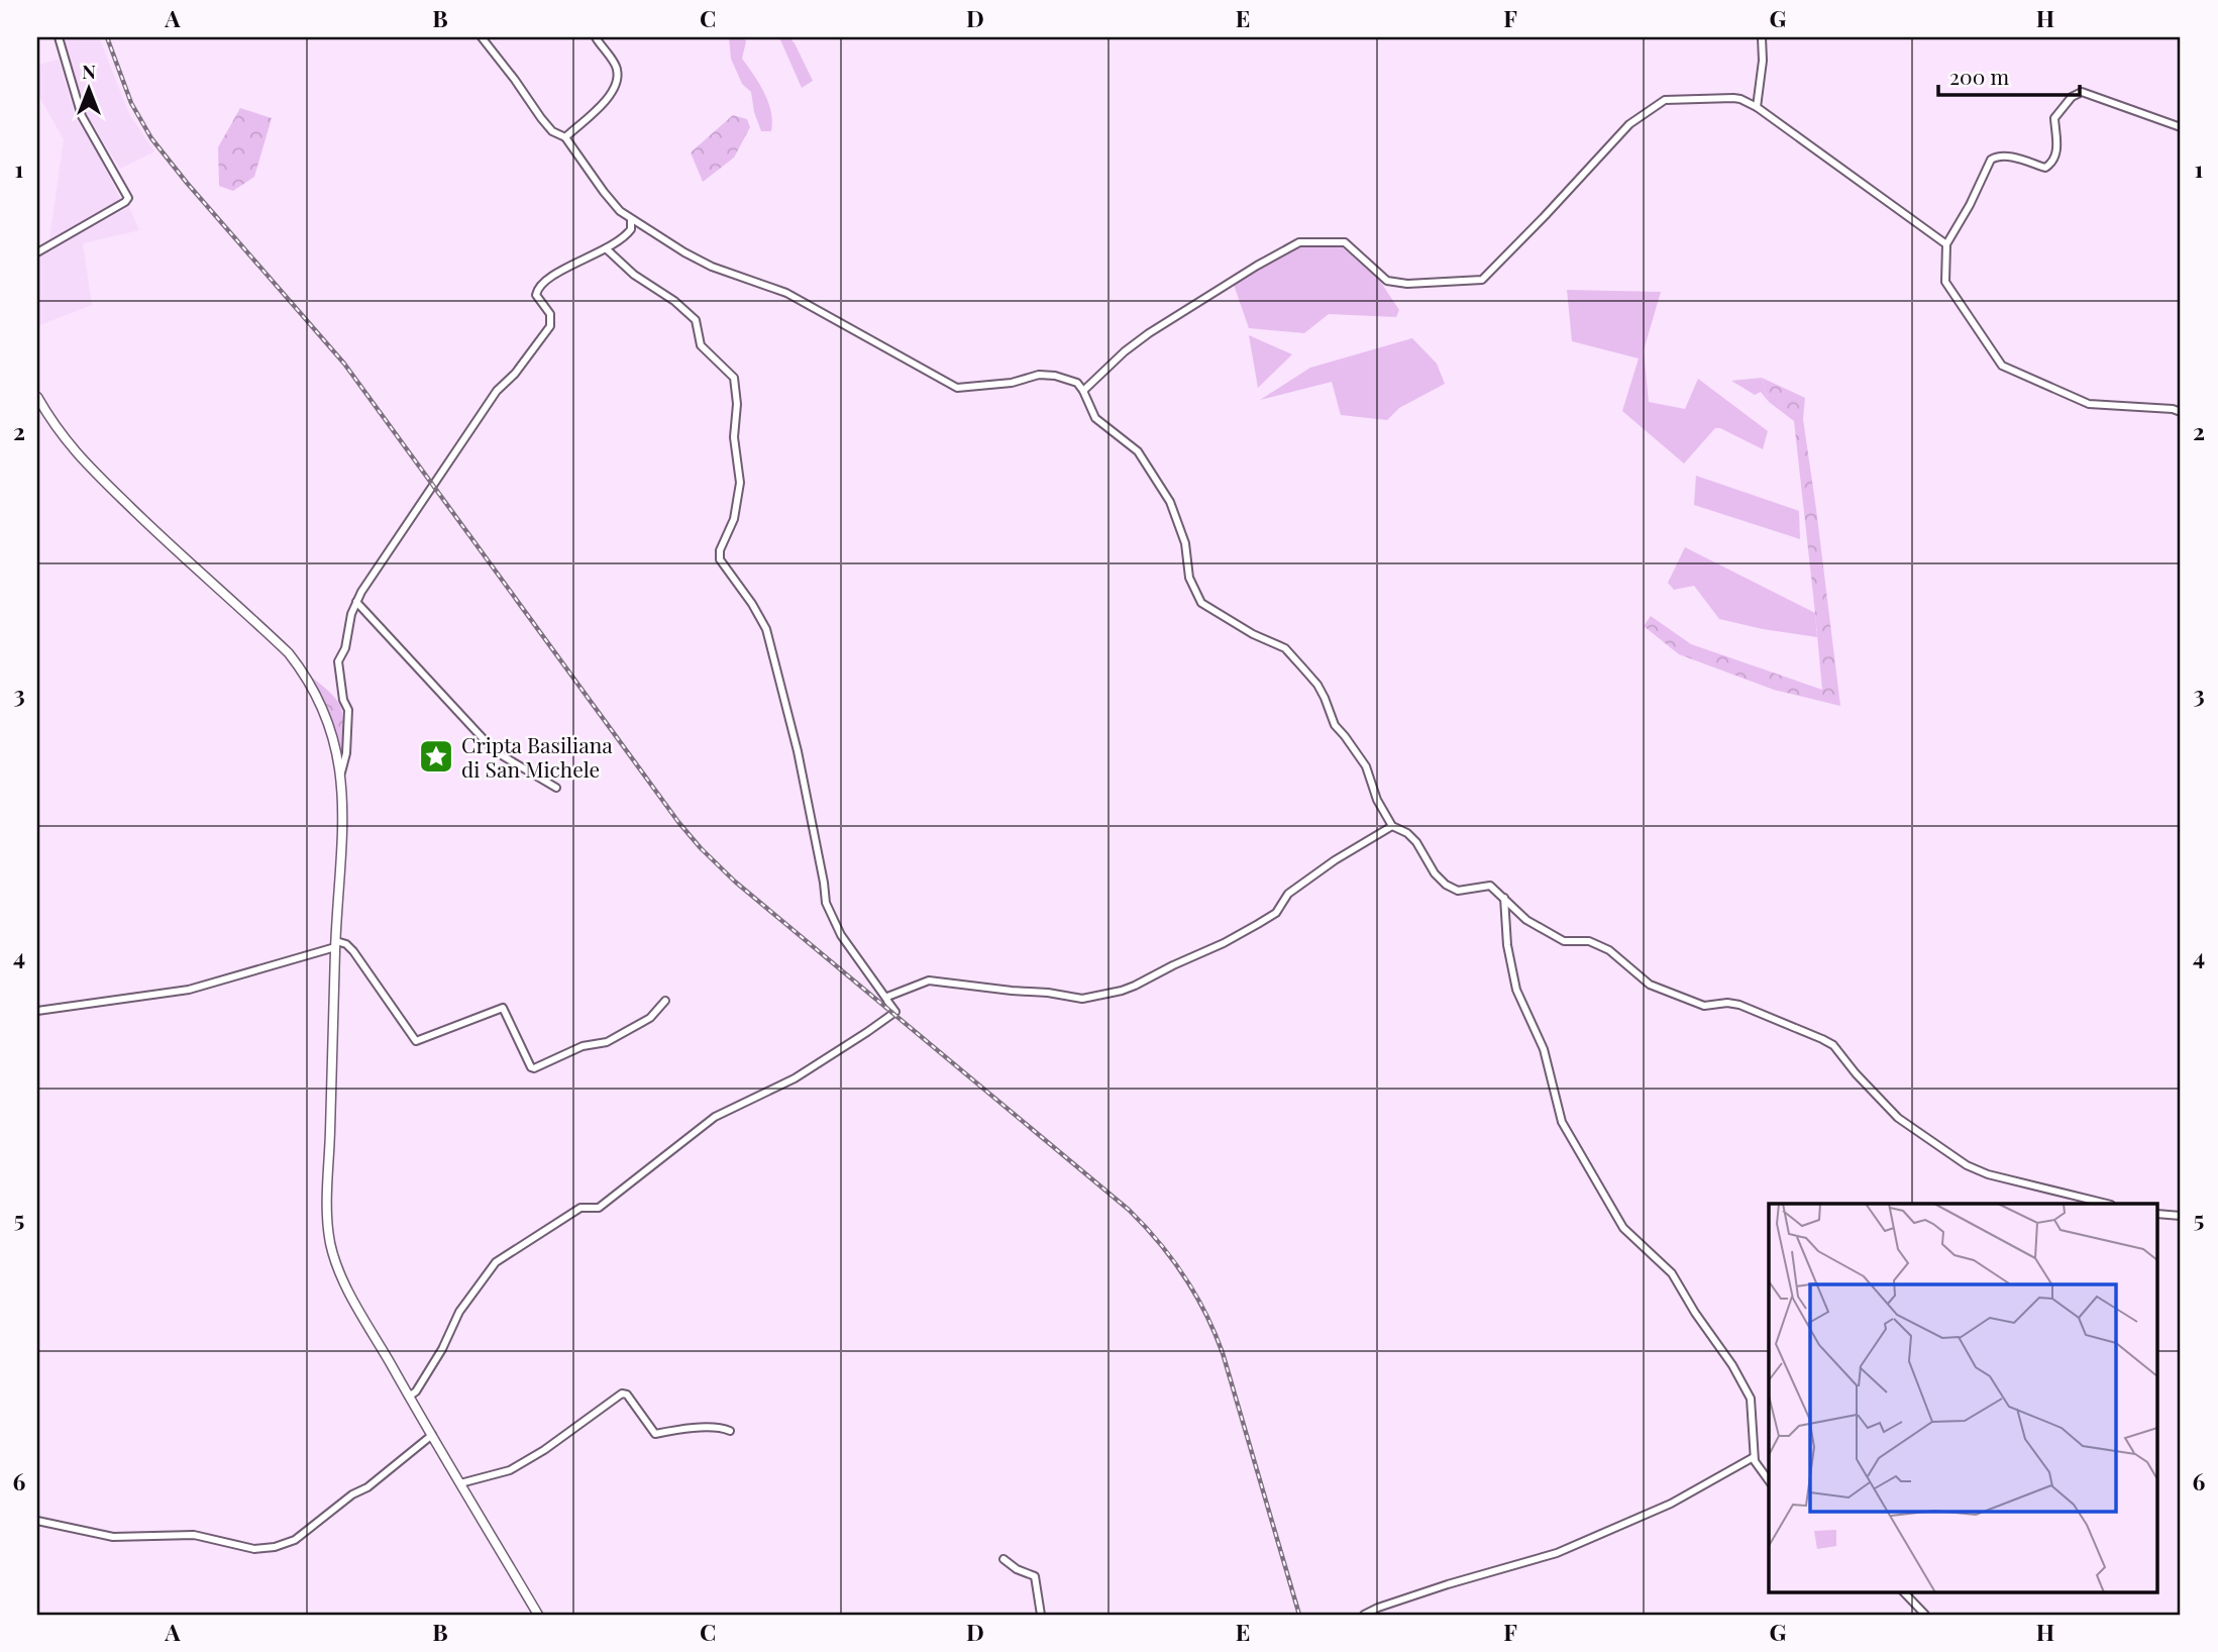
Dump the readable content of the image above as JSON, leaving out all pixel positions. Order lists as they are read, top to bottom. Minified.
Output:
{"places":{"place":["Cripta Basiliana di San Michele"]},"scale_bar":"200 m","north":"top","grid":{"columns":["A","B","C","D","E","F","G","H"],"rows":["1","2","3","4","5","6"]}}
